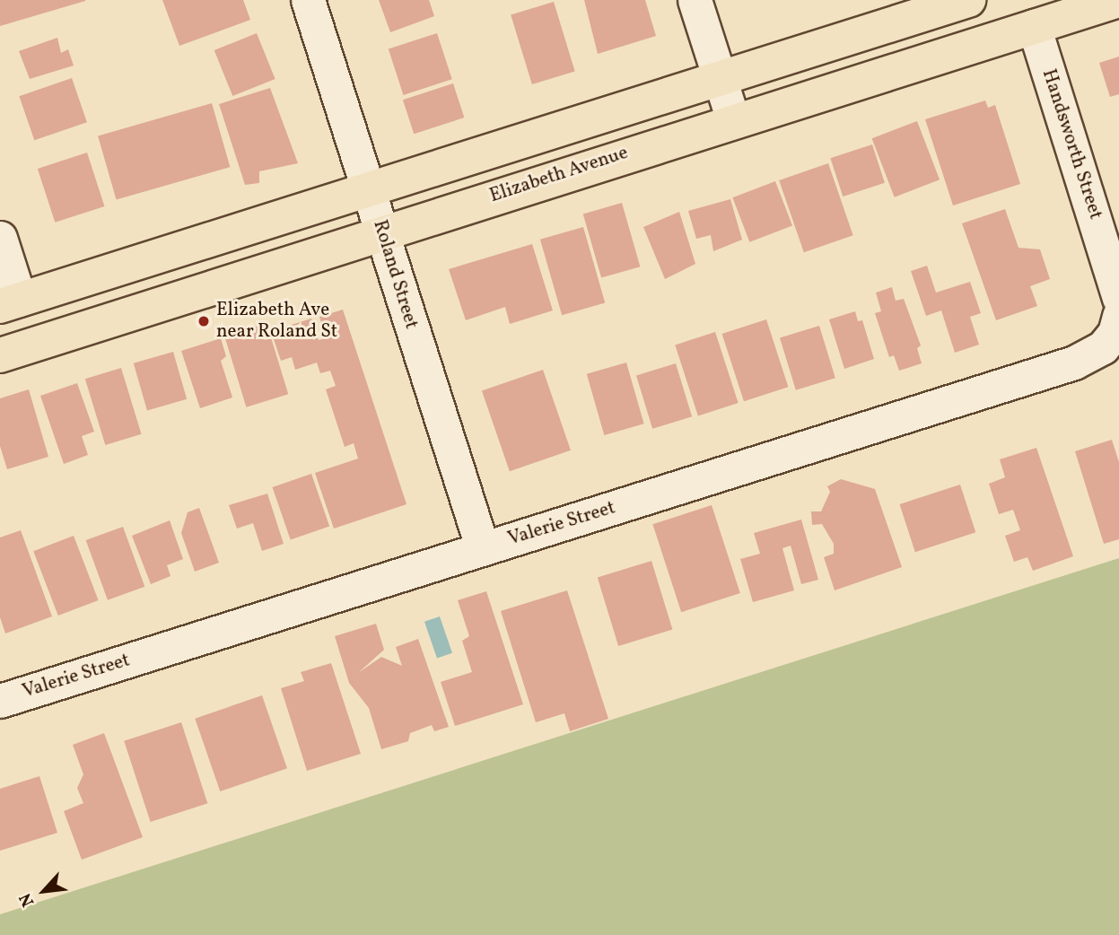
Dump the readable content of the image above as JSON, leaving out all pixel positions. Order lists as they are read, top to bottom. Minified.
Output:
{"streets":{"highway":["Elizabeth Avenue"],"street":["Handsworth Street","Roland Street","Valerie Street"]},"crossings":[["Handsworth Street","Elizabeth Avenue"],["Elizabeth Avenue","Roland Street"],["Roland Street","Valerie Street"]],"places":["Elizabeth Ave near Roland St"],"north":"bottom left"}
